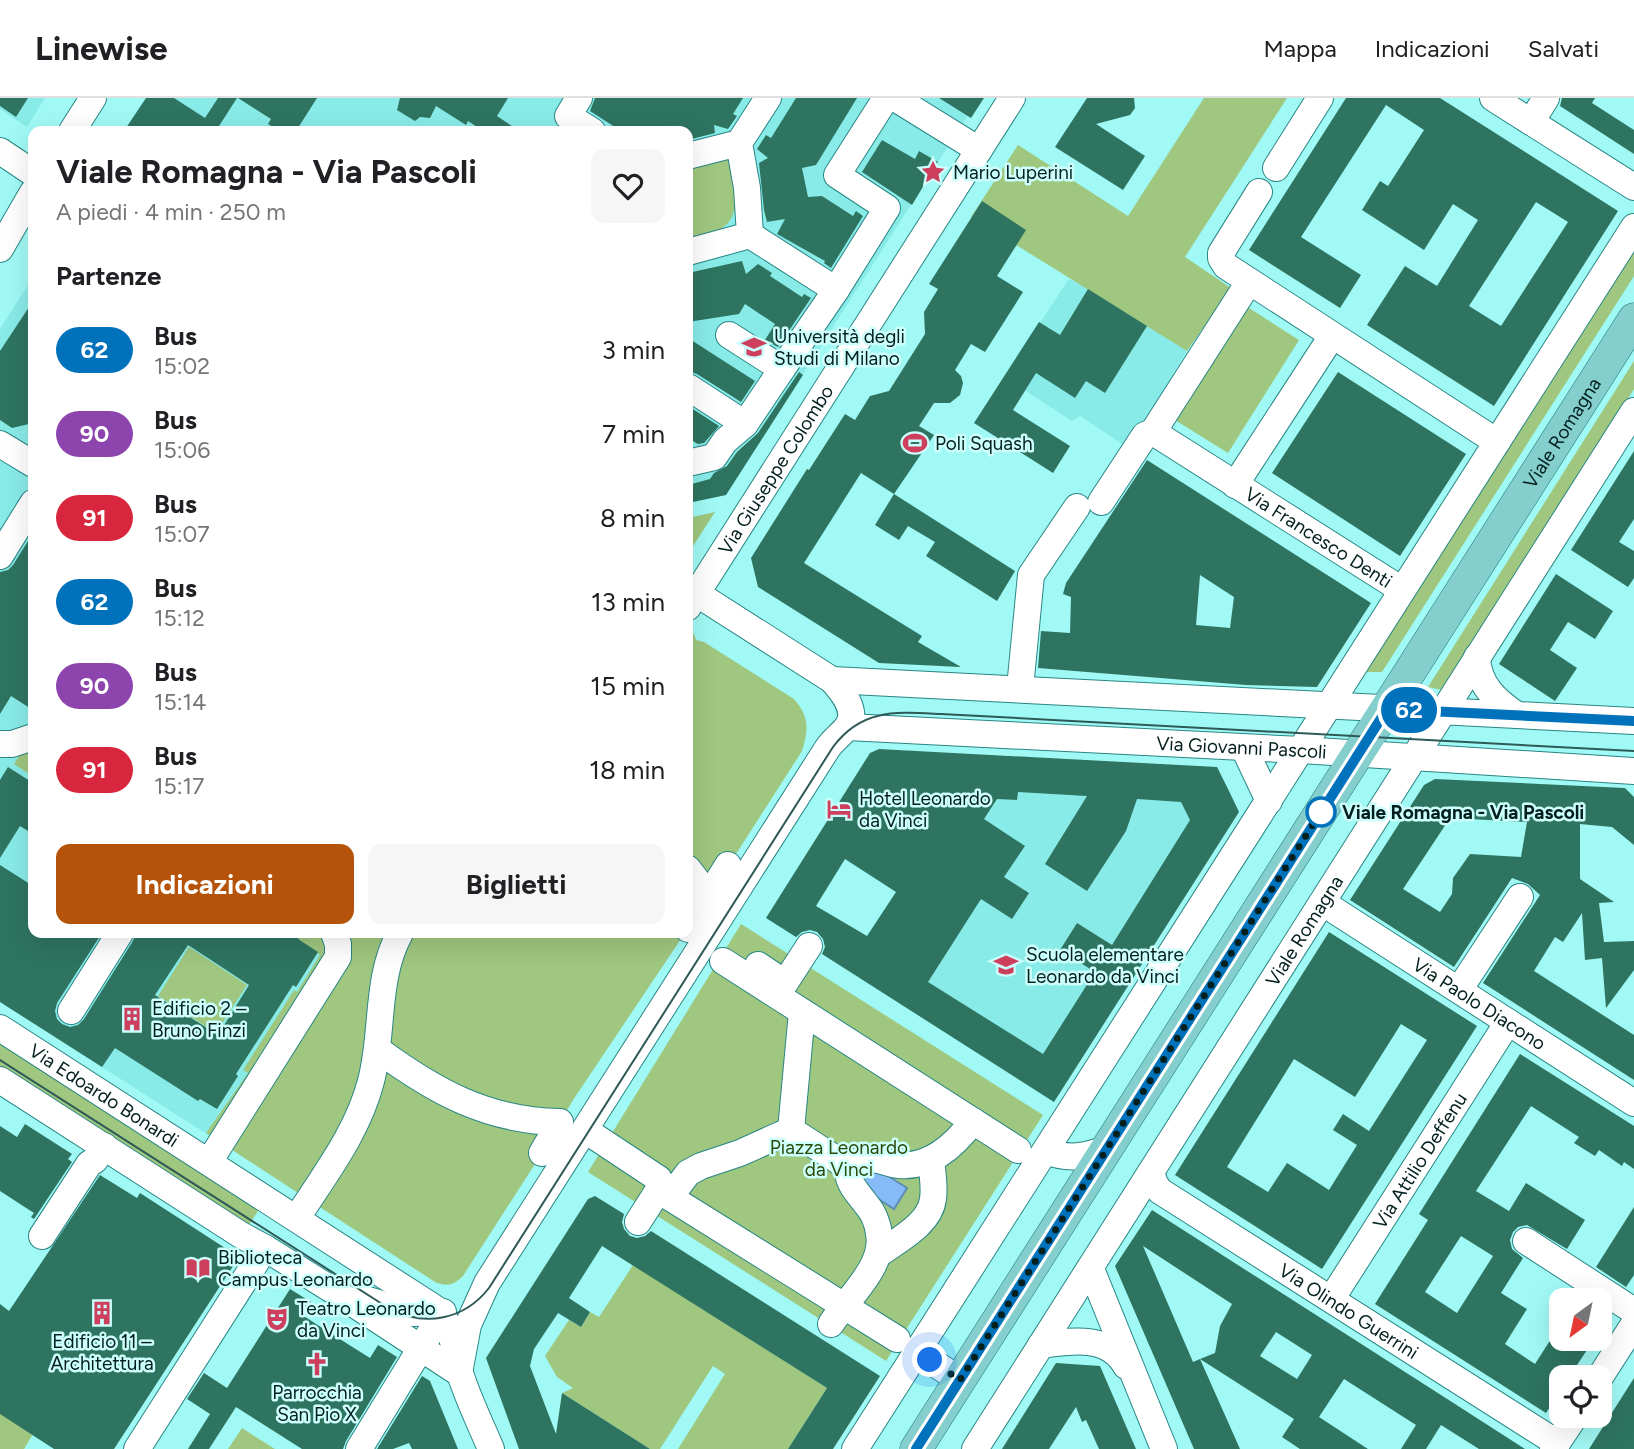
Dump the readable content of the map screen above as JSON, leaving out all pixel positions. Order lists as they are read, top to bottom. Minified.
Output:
{"streets":{"main road":["Viale Romagna"],"street":["Via Giuseppe Colombo","Via Francesco Denti","Via Giovanni Pascoli","Via Paolo Diacono","Via Edoardo Bonardi","Via Attilio Deffenu","Via Olindo Guerrini"]},"crossings":[["Viale Romagna","Via Giovanni Pascoli"],["Viale Romagna","Via Paolo Diacono"],["Viale Romagna","Via Olindo Guerrini"],["Via Paolo Diacono","Via Attilio Deffenu"],["Via Attilio Deffenu","Via Olindo Guerrini"]],"parks":["Piazza Leonardo da Vinci"],"places":{"place":["Mario Luperini"],"school or university":["Università degli Studi di Milano","Scuola elementare Leonardo da Vinci"],"sports":["Poli Squash"],"hotel":["Hotel Leonardo da Vinci"],"other":["Viale Romagna - Via Pascoli"],"building":["Edificio 2 – Bruno Finzi","Edificio 11 – Architettura"],"library":["Biblioteca Campus Leonardo"],"theatre":["Teatro Leonardo da Vinci"],"church":["Parrocchia San Pio X"]},"lines":["bus line 62"],"north":"bottom left","page":{"header":"Linewise","nav":["Mappa","Indicazioni","Salvati"],"on_map":"62","heading":[["Viale Romagna - Via Pascoli","A piedi · 4 min · 250 m"],"Partenze"],"list":[{"mark":"62","name":"Bus","note":"15:02","value":"3 min"},{"mark":"90","name":"Bus","note":"15:06","value":"7 min"},{"mark":"91","name":"Bus","note":"15:07","value":"8 min"},{"mark":"62","name":"Bus","note":"15:12","value":"13 min"},{"mark":"90","name":"Bus","note":"15:14","value":"15 min"},{"mark":"91","name":"Bus","note":"15:17","value":"18 min"}],"buttons":["Indicazioni","Biglietti"]}}
